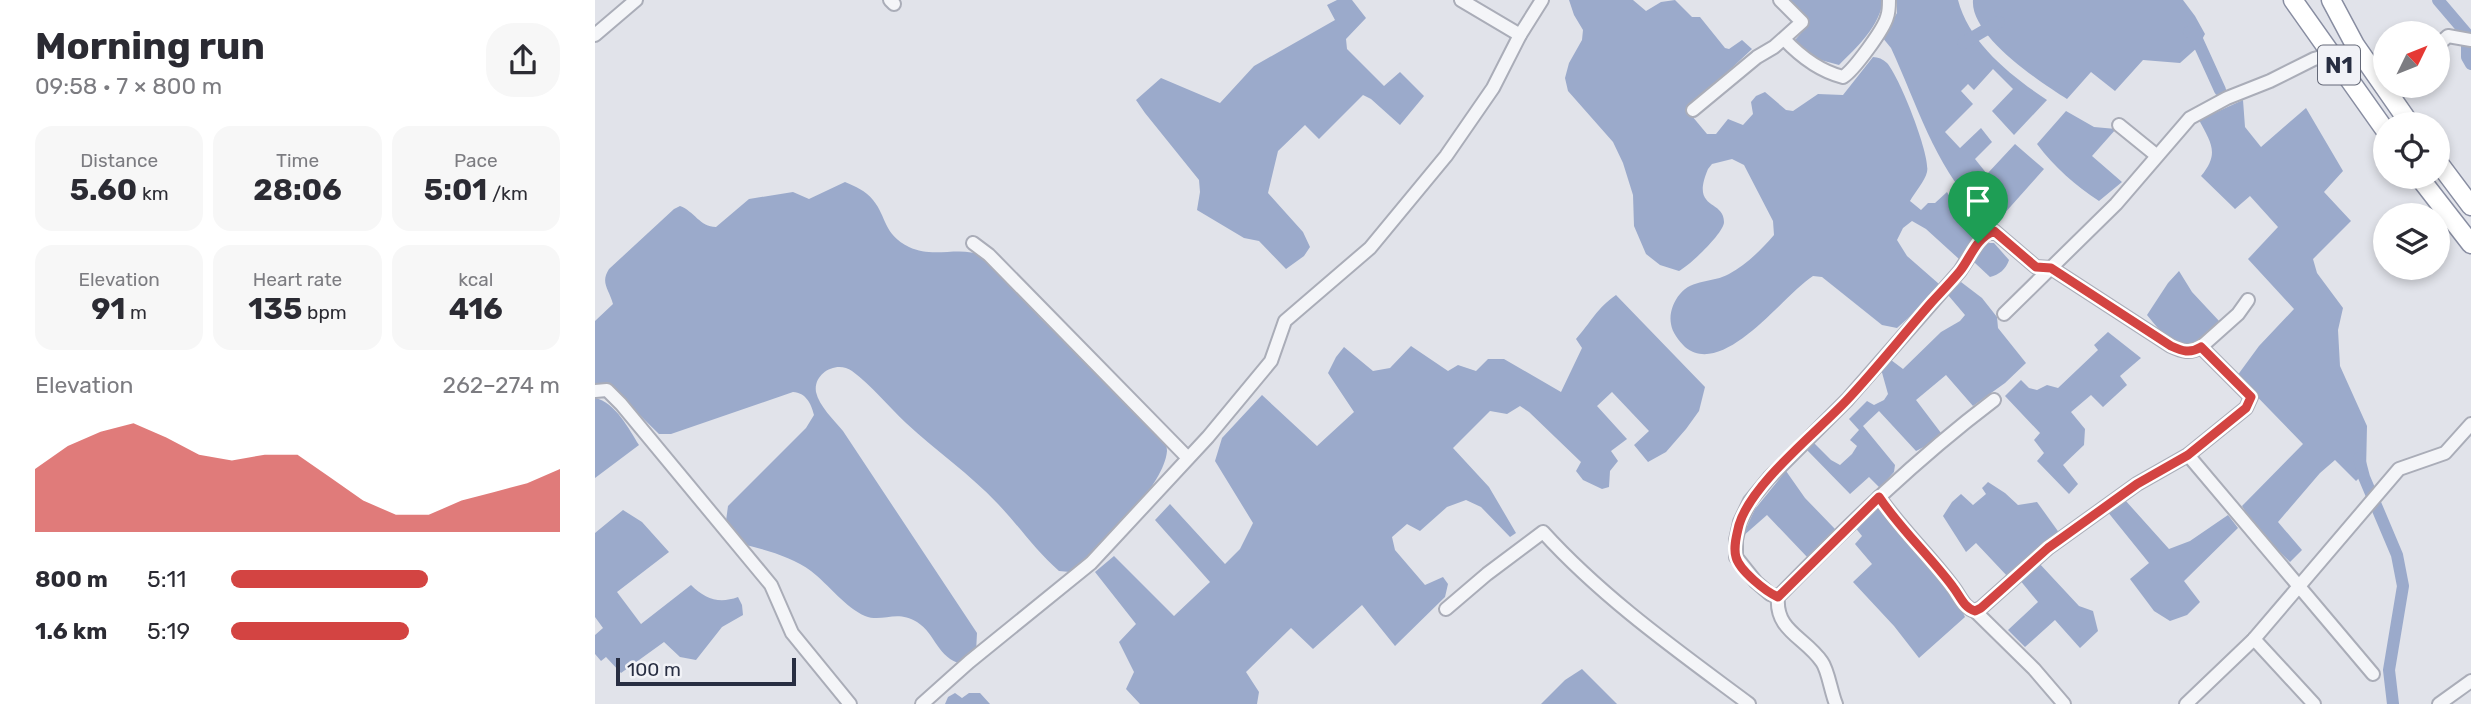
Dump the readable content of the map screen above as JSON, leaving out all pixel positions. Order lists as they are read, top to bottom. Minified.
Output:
{"streets":{"highway":["N1"]},"scale_bar":"100 m","north":"top right","page":{"heading":["Morning run","09:58 · 7 × 800 m"],"stats":[["Distance","5.60 km"],["Time","28:06"],["Pace","5:01 /km"],["Elevation","91 m"],["Heart rate","135 bpm"],["kcal","416"]],"chart":["Elevation","262–274 m"],"list":[{"name":"800 m","note":"5:11"},{"name":"1.6 km","note":"5:19"}],"scale":"100 m"}}
